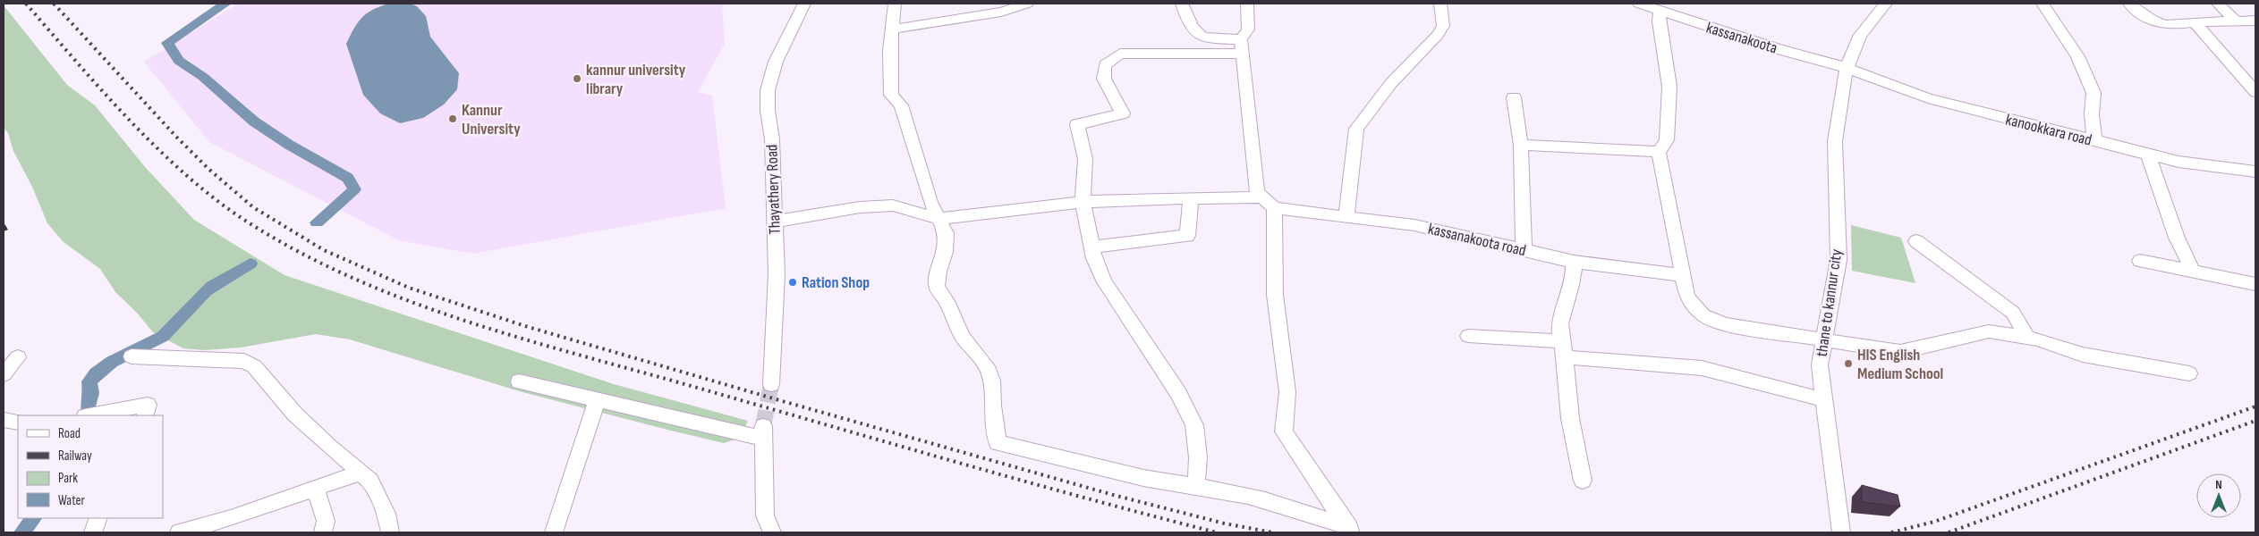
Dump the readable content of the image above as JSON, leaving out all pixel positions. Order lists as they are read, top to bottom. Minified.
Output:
{"streets":{"street":["kassanakoota","kanookkara road","Thayathery Road","kassanakoota road","thane to kannur city"]},"crossings":[["kassanakoota","kanookkara road"],["kassanakoota","thane to kannur city"],["kanookkara road","thane to kannur city"]],"places":["kannur university library","Kannur University","Ration Shop","HIS English Medium School"],"legend":["Road","Railway","Park","Water"],"north":"top"}
